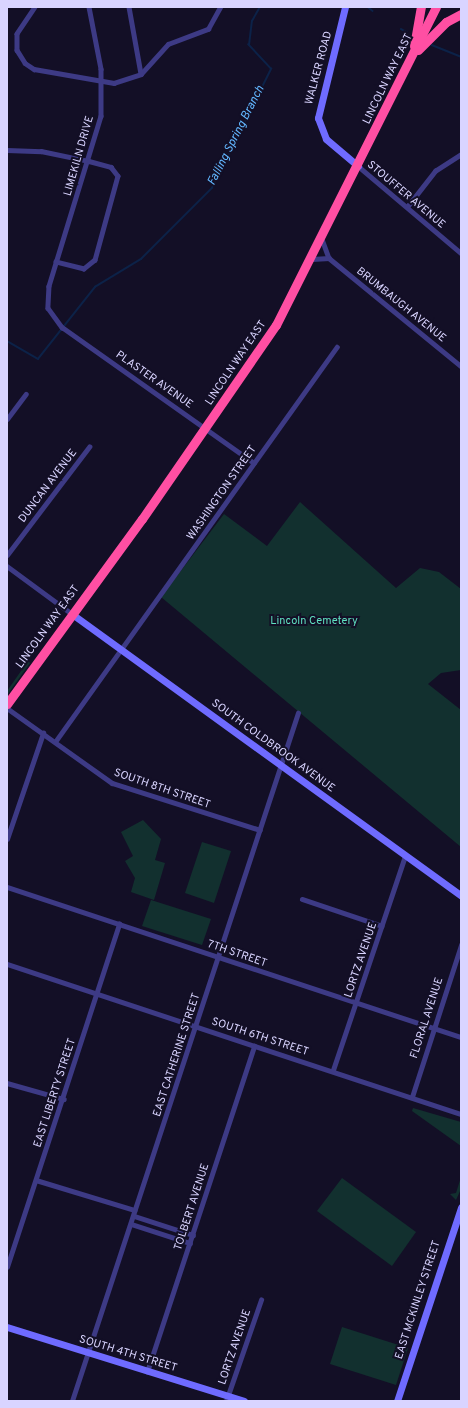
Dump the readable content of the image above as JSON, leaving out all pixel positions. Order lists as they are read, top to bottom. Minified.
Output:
{"streets":{"highway":["LINCOLN WAY EAST"],"street":["WALKER ROAD","LIMEKILN DRIVE","STOUFFER AVENUE","BRUMBAUGH AVENUE","PLASTER AVENUE","DUNCAN AVENUE","WASHINGTON STREET","SOUTH COLDBROOK AVENUE","SOUTH 8TH STREET","7TH STREET","LORTZ AVENUE","FLORAL AVENUE","SOUTH 6TH STREET","EAST CATHERINE STREET","EAST LIBERTY STREET","TOLBERT AVENUE","EAST MCKINLEY STREET","SOUTH 4TH STREET"]},"crossings":[["WALKER ROAD","LINCOLN WAY EAST"],["WALKER ROAD","STOUFFER AVENUE"],["LINCOLN WAY EAST","STOUFFER AVENUE"],["LINCOLN WAY EAST","PLASTER AVENUE"],["LINCOLN WAY EAST","SOUTH COLDBROOK AVENUE"],["LIMEKILN DRIVE","PLASTER AVENUE"],["PLASTER AVENUE","WASHINGTON STREET"],["WASHINGTON STREET","SOUTH COLDBROOK AVENUE"],["WASHINGTON STREET","SOUTH 8TH STREET"],["SOUTH COLDBROOK AVENUE","LORTZ AVENUE"],["SOUTH COLDBROOK AVENUE","EAST CATHERINE STREET"],["SOUTH 8TH STREET","EAST CATHERINE STREET"],["7TH STREET","LORTZ AVENUE"],["7TH STREET","FLORAL AVENUE"],["7TH STREET","EAST CATHERINE STREET"],["7TH STREET","EAST LIBERTY STREET"],["LORTZ AVENUE","SOUTH 6TH STREET"],["LORTZ AVENUE","SOUTH 4TH STREET"],["FLORAL AVENUE","SOUTH 6TH STREET"],["SOUTH 6TH STREET","EAST CATHERINE STREET"],["SOUTH 6TH STREET","EAST LIBERTY STREET"],["SOUTH 6TH STREET","TOLBERT AVENUE"],["EAST CATHERINE STREET","SOUTH 4TH STREET"],["TOLBERT AVENUE","SOUTH 4TH STREET"]],"water":["Falling Spring Branch"],"parks":["Lincoln Cemetery"]}
